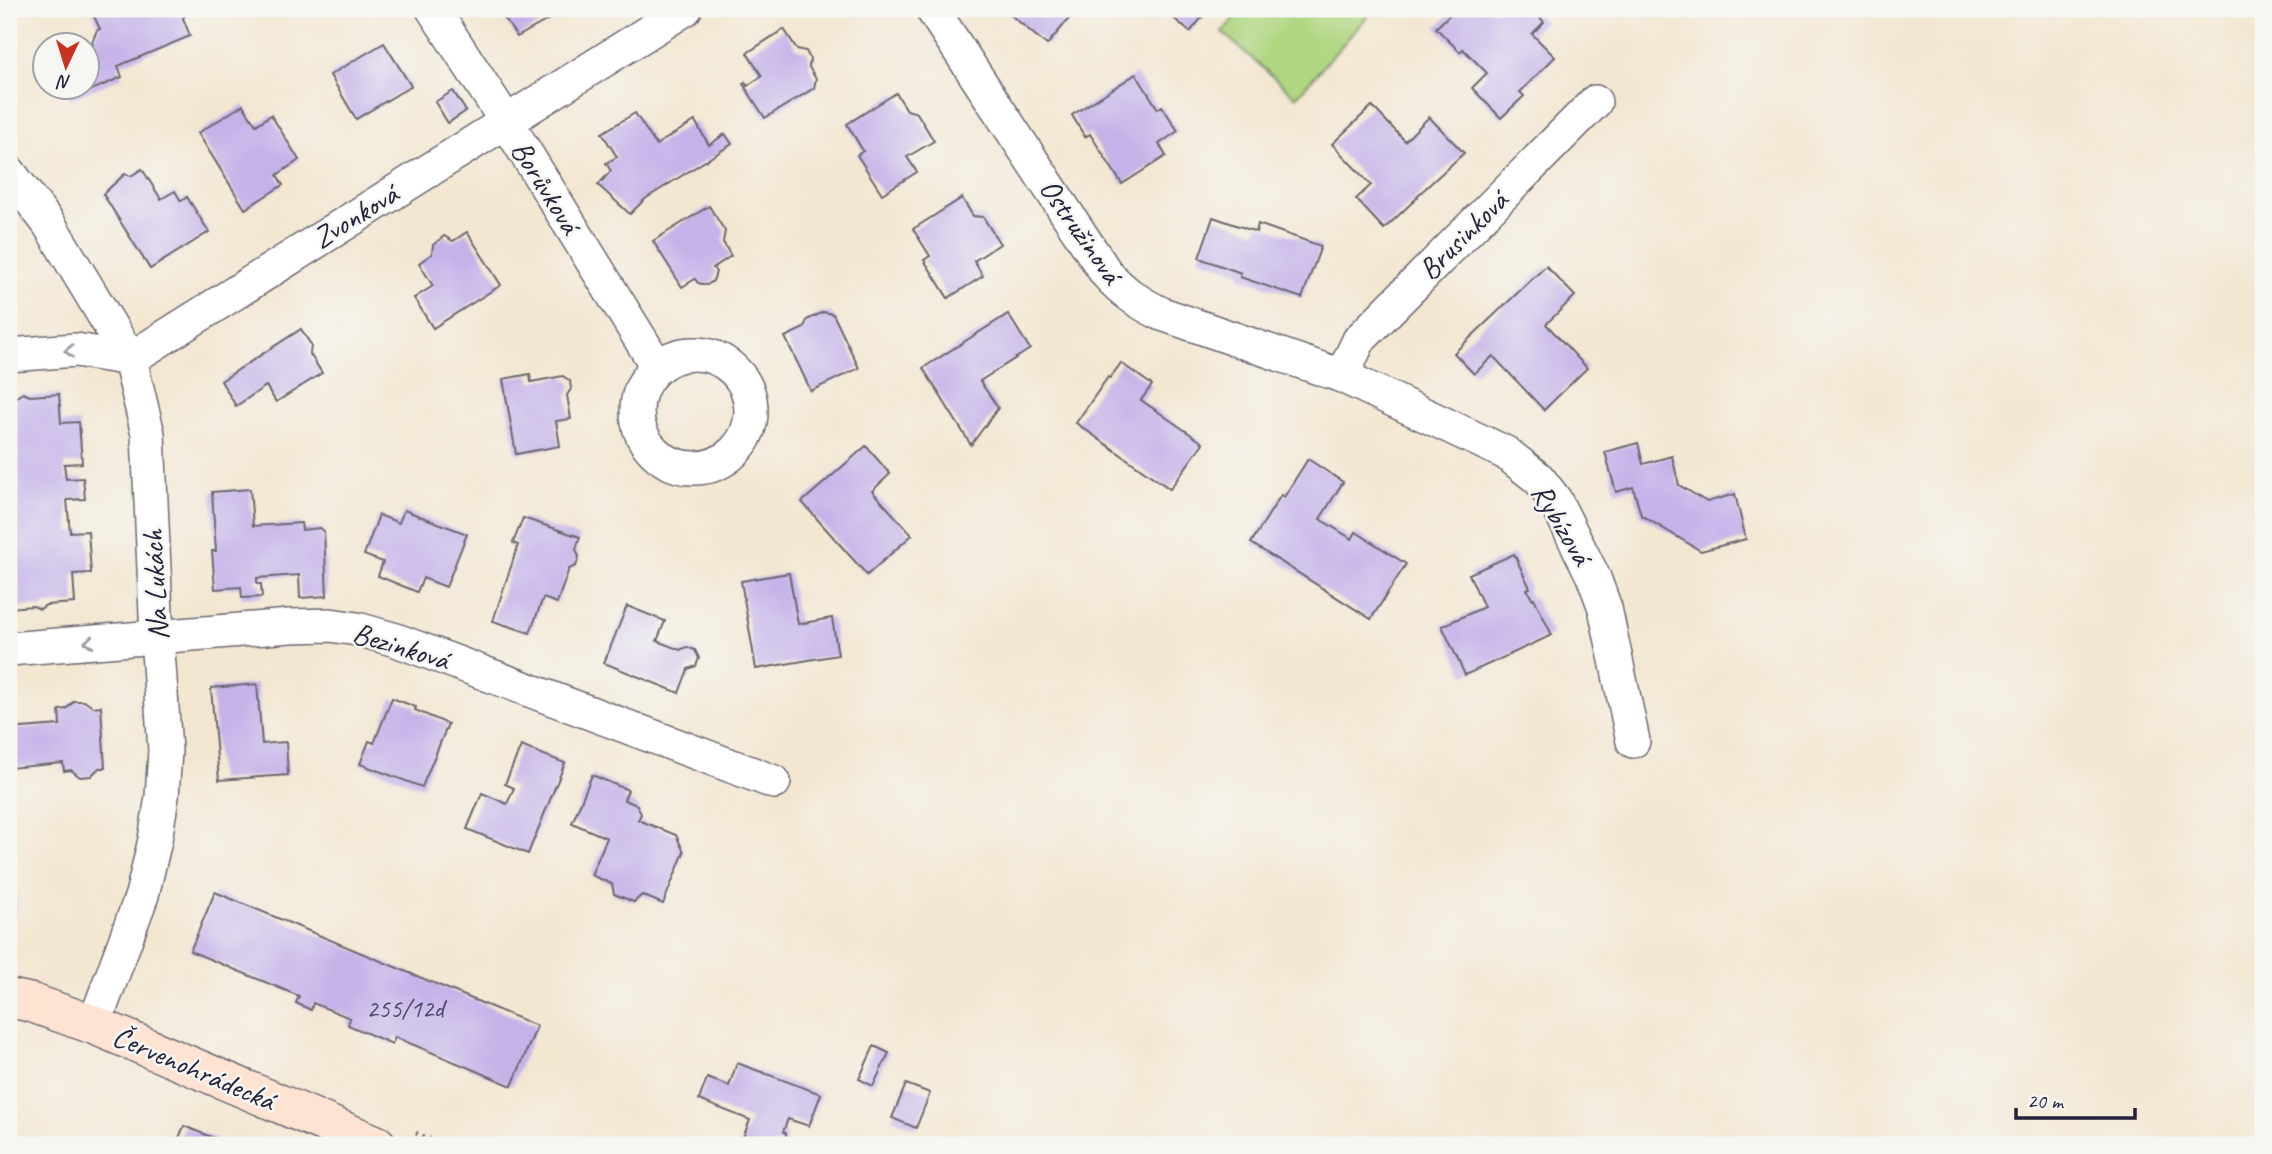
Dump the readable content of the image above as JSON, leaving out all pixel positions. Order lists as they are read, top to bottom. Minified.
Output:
{"streets":{"street":["Borůvková","Zvonková","Ostružinová","Brusinková","Rybízová","Na Lukách","Bezinková","Červenohrádecká"]},"crossings":[["Borůvková","Zvonková"],["Zvonková","Na Lukách"],["Ostružinová","Brusinková"],["Ostružinová","Rybízová"],["Brusinková","Rybízová"],["Na Lukách","Bezinková"],["Na Lukách","Červenohrádecká"]],"house_numbers":["255/12d"],"scale_bar":"20 m","north":"bottom"}
